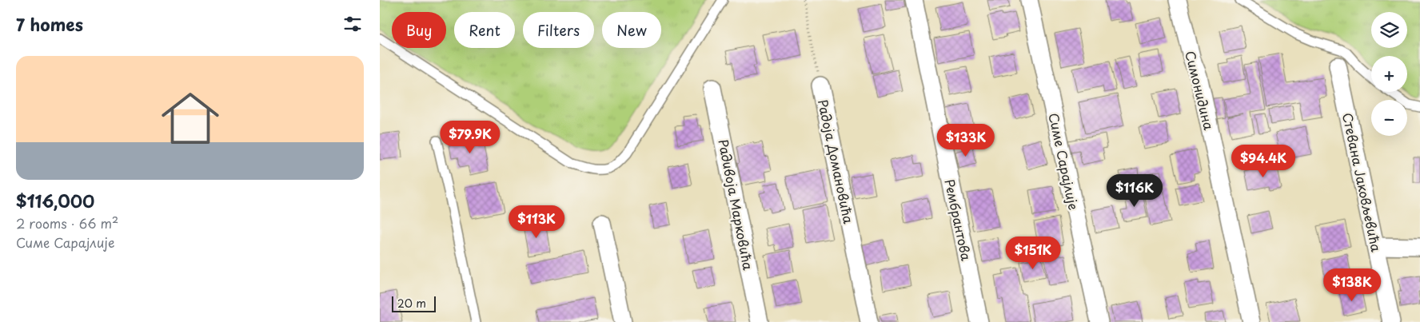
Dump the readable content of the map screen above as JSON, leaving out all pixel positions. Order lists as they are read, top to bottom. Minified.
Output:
{"streets":{"street":["Симонидина","Радоја Домановића","Симе Сарајлије","Стевана Јаковљевића","Радивоја Марковића","Рембрантова"]},"scale_bar":"20 m","page":{"heading":"7 homes","map_buttons":["+","−"],"chip":["Buy","Rent","Filters","New"],"list":[{"name":"$116,000","note":"2 rooms · 66 m² · Симе Сарајлије"}],"price":["$79.9K","$133K","$94.4K","$116K","$113K","$151K","$138K"],"scale":"20 m"}}
